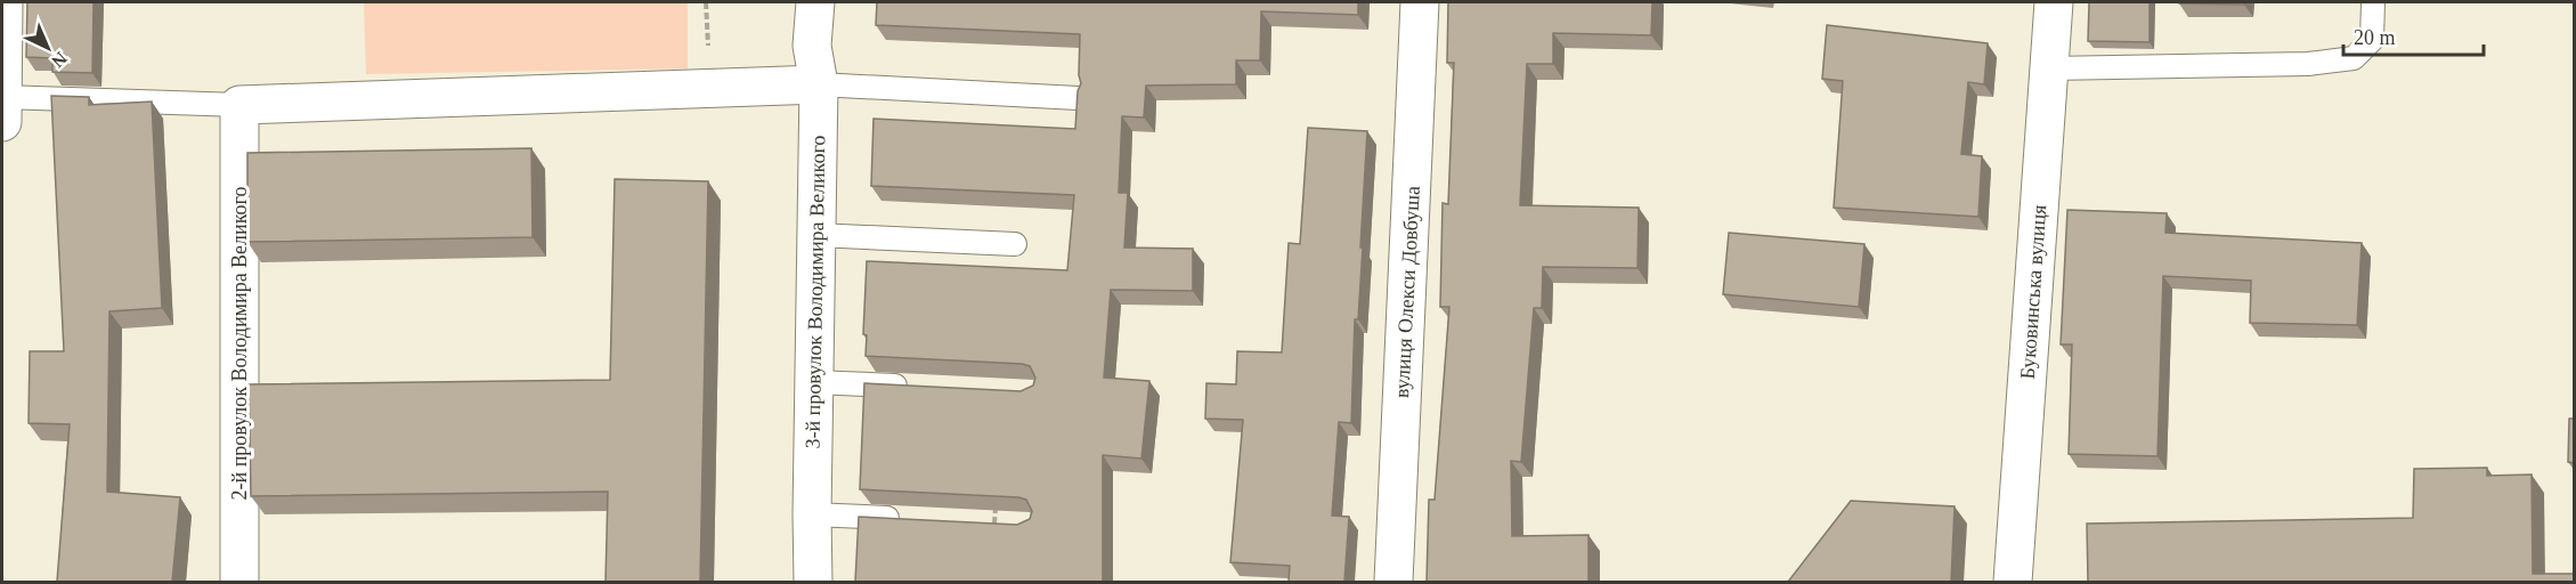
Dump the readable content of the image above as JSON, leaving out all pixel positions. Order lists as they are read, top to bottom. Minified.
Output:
{"streets":{"street":["3-й провулок Володимира Великого","вулиця Олекси Довбуша","Буковинська вулиця","2-й провулок Володимира Великого"]},"scale_bar":"20 m","north":"bottom right"}
